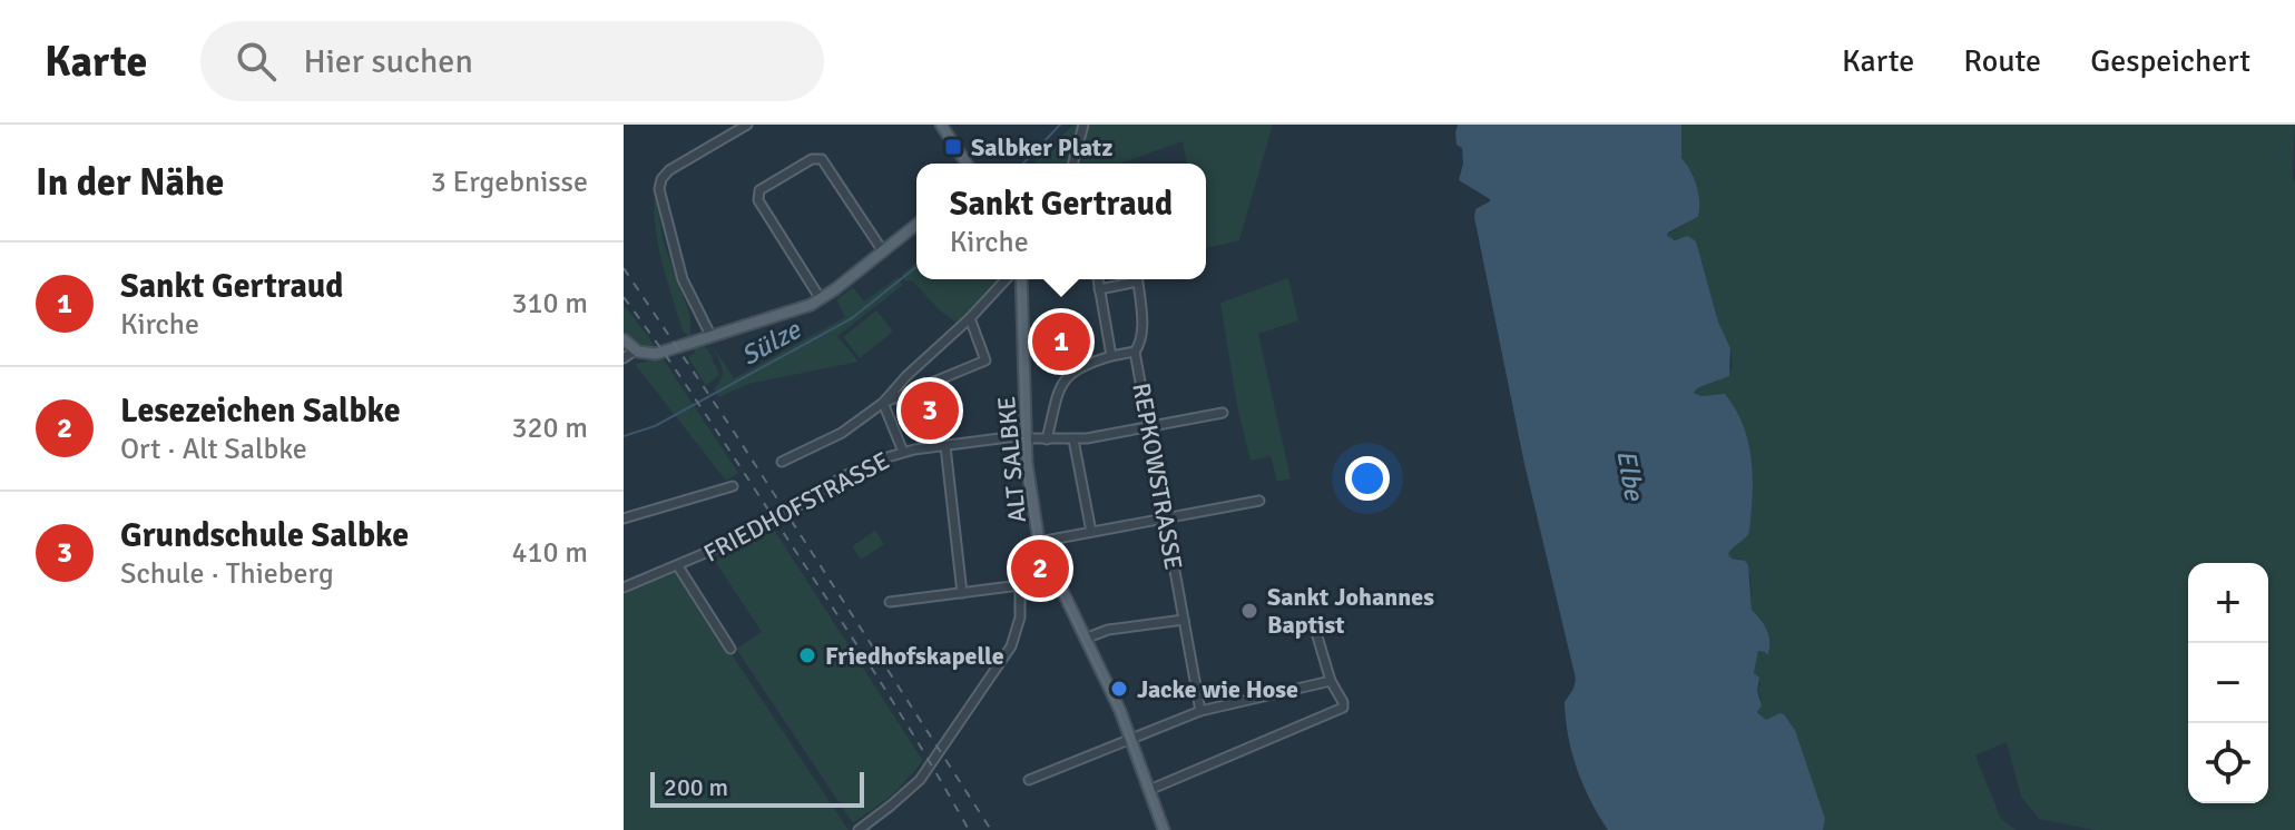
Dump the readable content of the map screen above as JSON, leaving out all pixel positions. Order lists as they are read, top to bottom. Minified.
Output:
{"streets":{"main road":["ALT SALBKE"],"street":["REPKOWSTRASSE","FRIEDHOFSTRASSE"]},"crossings":[["ALT SALBKE","FRIEDHOFSTRASSE"],["REPKOWSTRASSE","FRIEDHOFSTRASSE"]],"water":["Sülze","Elbe"],"places":{"transit":["Salbker Platz"],"other":["Sankt Johannes Baptist","Friedhofskapelle","Jacke wie Hose"]},"scale_bar":"200 m","page":{"header":"Karte","search":"Hier suchen","nav":["Karte","Route","Gespeichert"],"heading":["In der Nähe","3 Ergebnisse"],"popup":["Sankt Gertraud","Kirche"],"list":[{"mark":"1","name":"Sankt Gertraud","note":"Kirche","value":"310 m"},{"mark":"2","name":"Lesezeichen Salbke","note":"Ort · Alt Salbke","value":"320 m"},{"mark":"3","name":"Grundschule Salbke","note":"Schule · Thieberg","value":"410 m"}],"pins":["1","3","2"],"map_buttons":["+","−"],"scale":"200 m"}}
